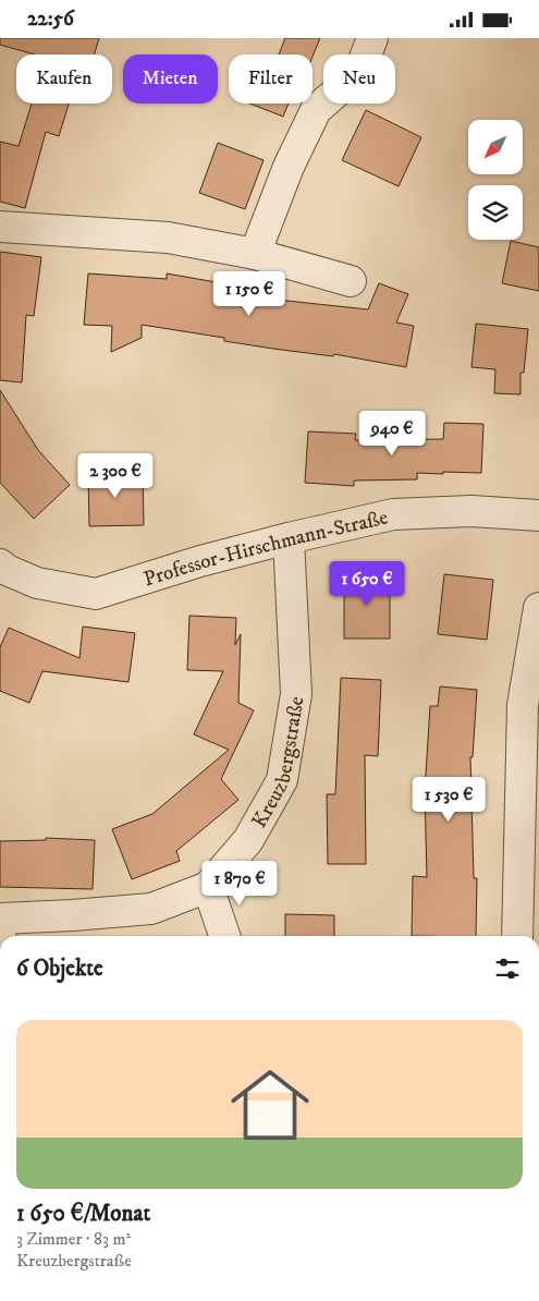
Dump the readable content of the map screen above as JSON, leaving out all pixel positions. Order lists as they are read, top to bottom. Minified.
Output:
{"streets":{"street":["Professor-Hirschmann-Straße","Kreuzbergstraße"]},"crossings":[["Professor-Hirschmann-Straße","Kreuzbergstraße"]],"north":"bottom left","page":{"status":"22:56","chip":["Kaufen","Mieten","Filter","Neu"],"price":["1 150 €","940 €","2 300 €","1 650 €","1 530 €","1 870 €"],"heading":"6 Objekte","list":[{"name":"1 650 €/Monat","note":"3 Zimmer · 83 m² · Kreuzbergstraße"}]}}
